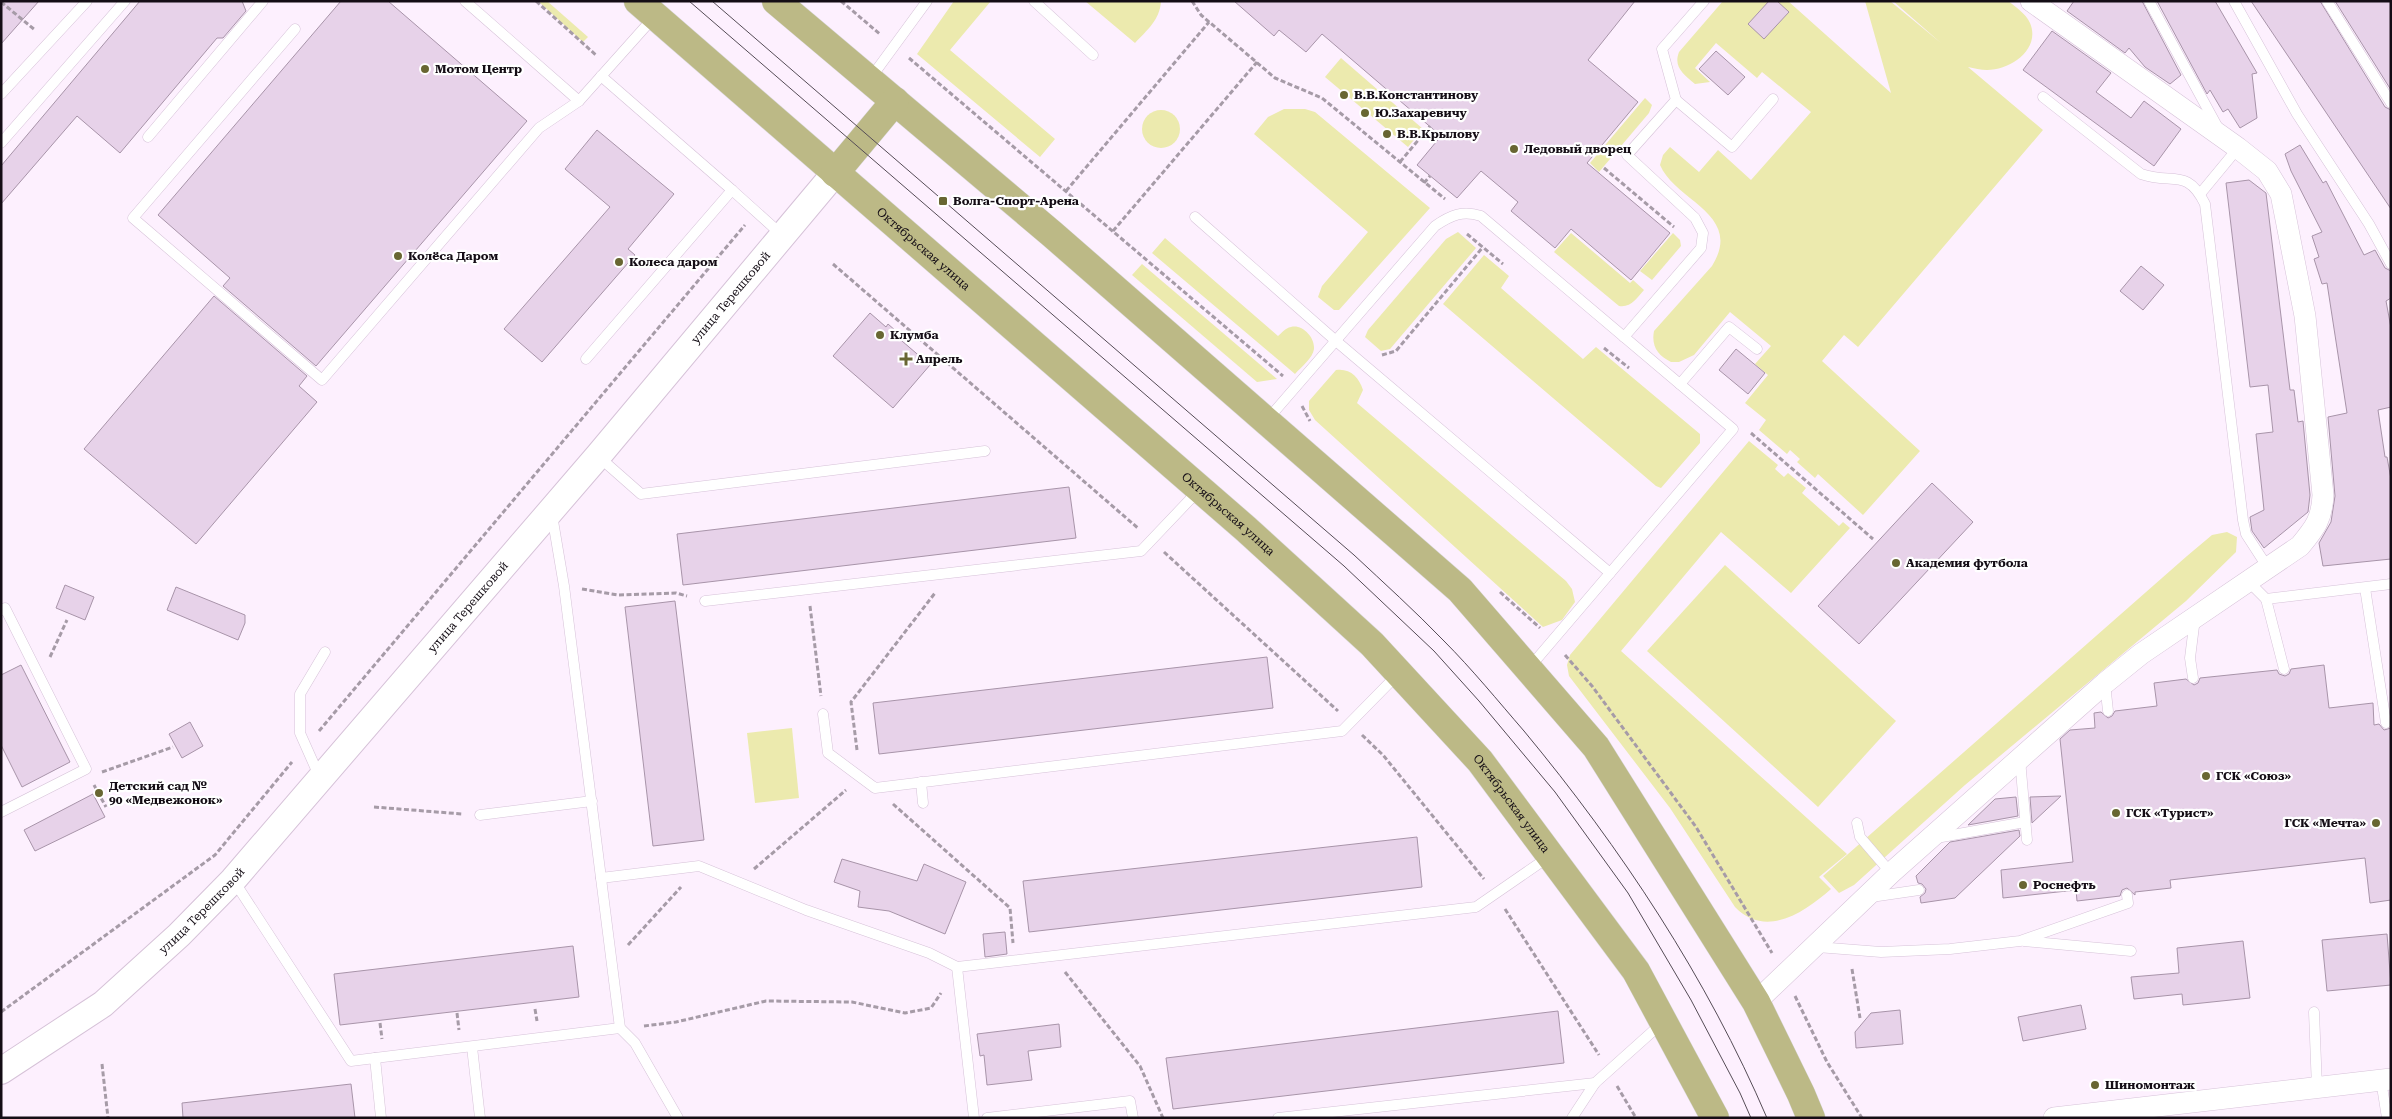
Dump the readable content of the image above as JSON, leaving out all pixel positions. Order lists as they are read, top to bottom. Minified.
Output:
{"streets":{"main road":["Октябрьская улица","улица Терешковой"]},"crossings":[["Октябрьская улица","улица Терешковой"]],"places":{"other":["Мотом Центр","В.В.Константинову","Ю.Захаревичу","В.В.Крылову","Ледовый дворец","Колёса Даром","Колеса даром","Клумба","Академия футбола","ГСК «Союз»","Детский сад № 90 «Медвежонок»","ГСК «Турист»","ГСК «Мечта»","Роснефть","Шиномонтаж"],"transit":["Волга-Спорт-Арена"],"health":["Апрель"]}}
